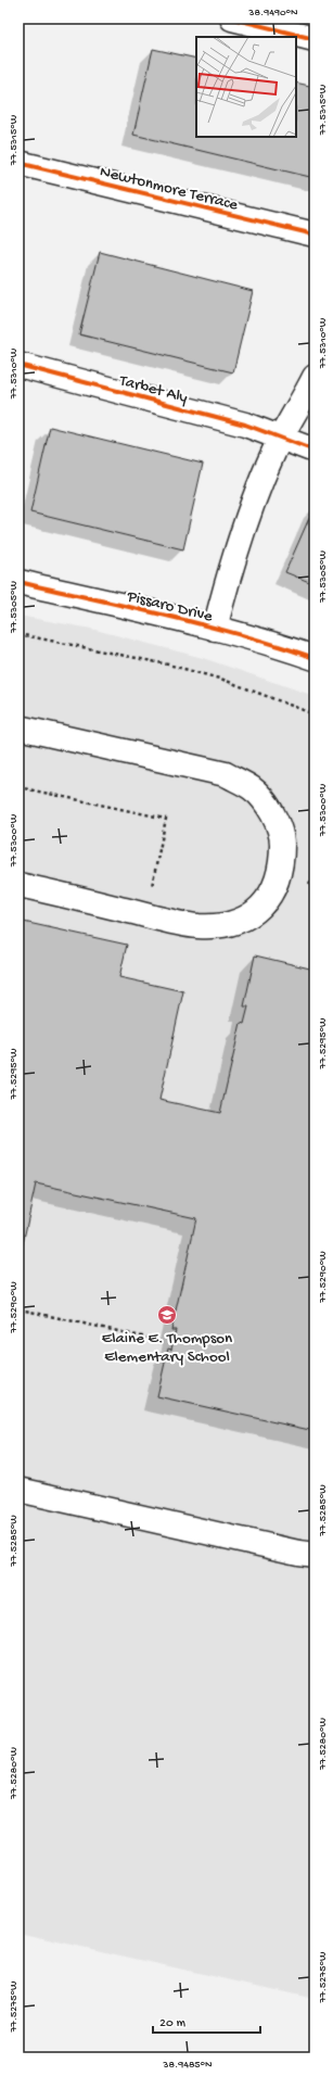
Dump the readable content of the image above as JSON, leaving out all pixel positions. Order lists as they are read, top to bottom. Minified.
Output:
{"streets":{"street":["Newtonmore Terrace","Tarbet Aly","Pissaro Drive"]},"places":{"school or university":["Elaine E. Thompson Elementary School"]},"scale_bar":"20 m","coordinates":["38.9490°N","77.5315°W","77.5310°W","77.5305°W","77.5300°W","77.5295°W","77.5290°W","77.5285°W","77.5280°W","77.5275°W","38.9485°N"]}
